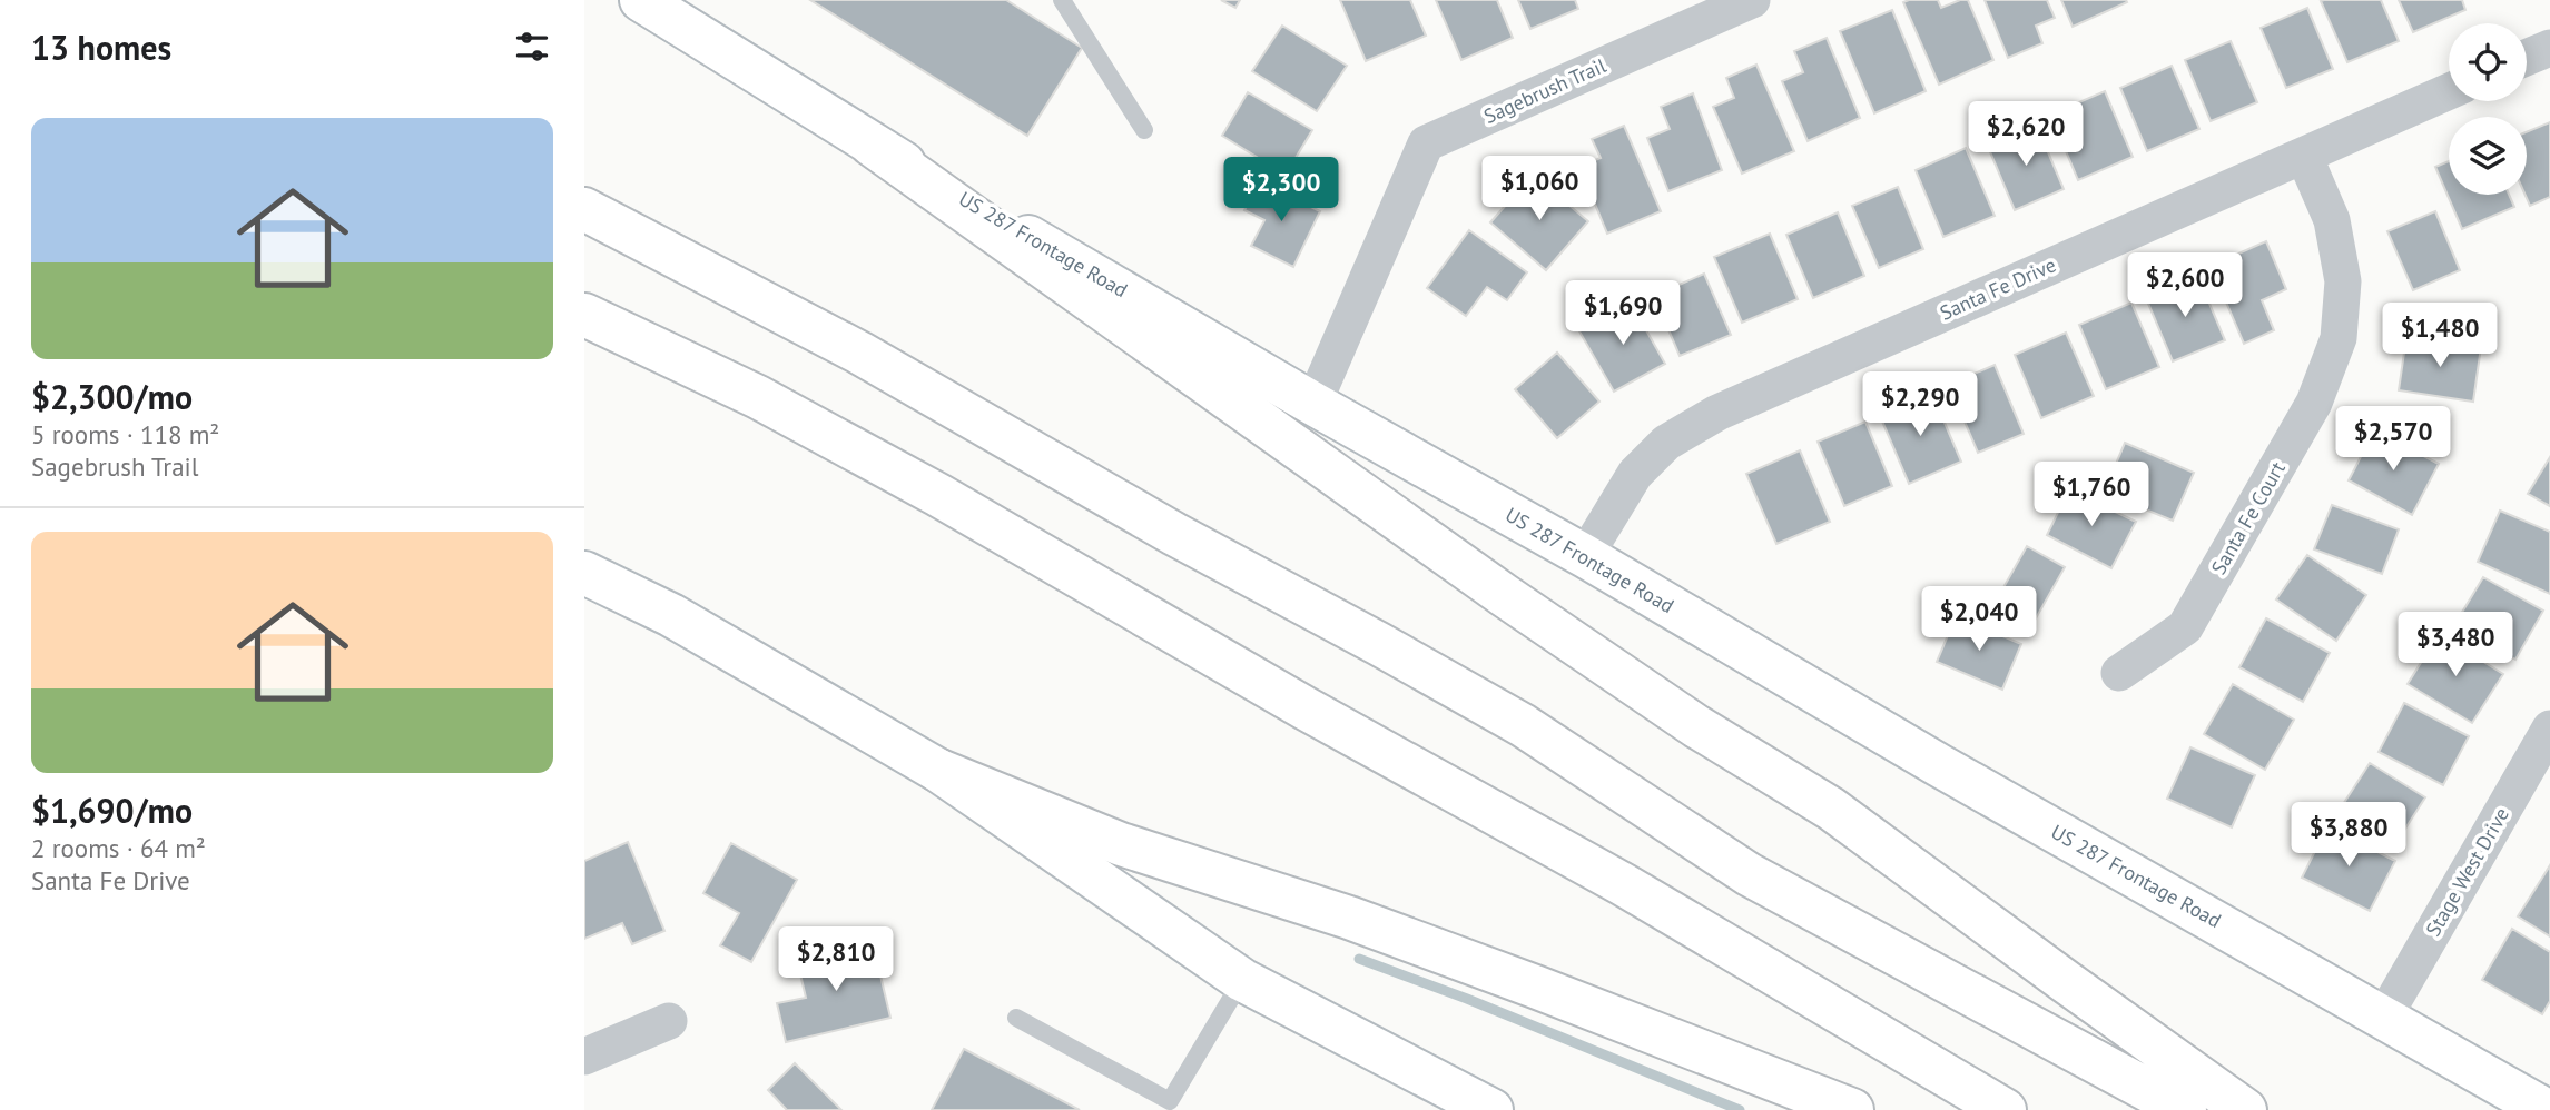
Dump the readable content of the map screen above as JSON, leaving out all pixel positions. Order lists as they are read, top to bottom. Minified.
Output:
{"streets":{"main road":["US 287 Frontage Road"],"street":["Sagebrush Trail","Santa Fe Drive","Santa Fe Court","Stage West Drive"]},"crossings":[["Sagebrush Trail","US 287 Frontage Road"],["US 287 Frontage Road","Santa Fe Drive"],["US 287 Frontage Road","Stage West Drive"],["Santa Fe Drive","Santa Fe Court"]],"page":{"heading":"13 homes","list":[{"name":"$2,300/mo","note":"5 rooms · 118 m² · Sagebrush Trail"},{"name":"$1,690/mo","note":"2 rooms · 64 m² · Santa Fe Drive"}],"price":["$2,620","$1,060","$2,300","$2,600","$1,690","$1,480","$2,290","$2,570","$1,760","$2,040","$3,480","$3,880","$2,810"]}}
